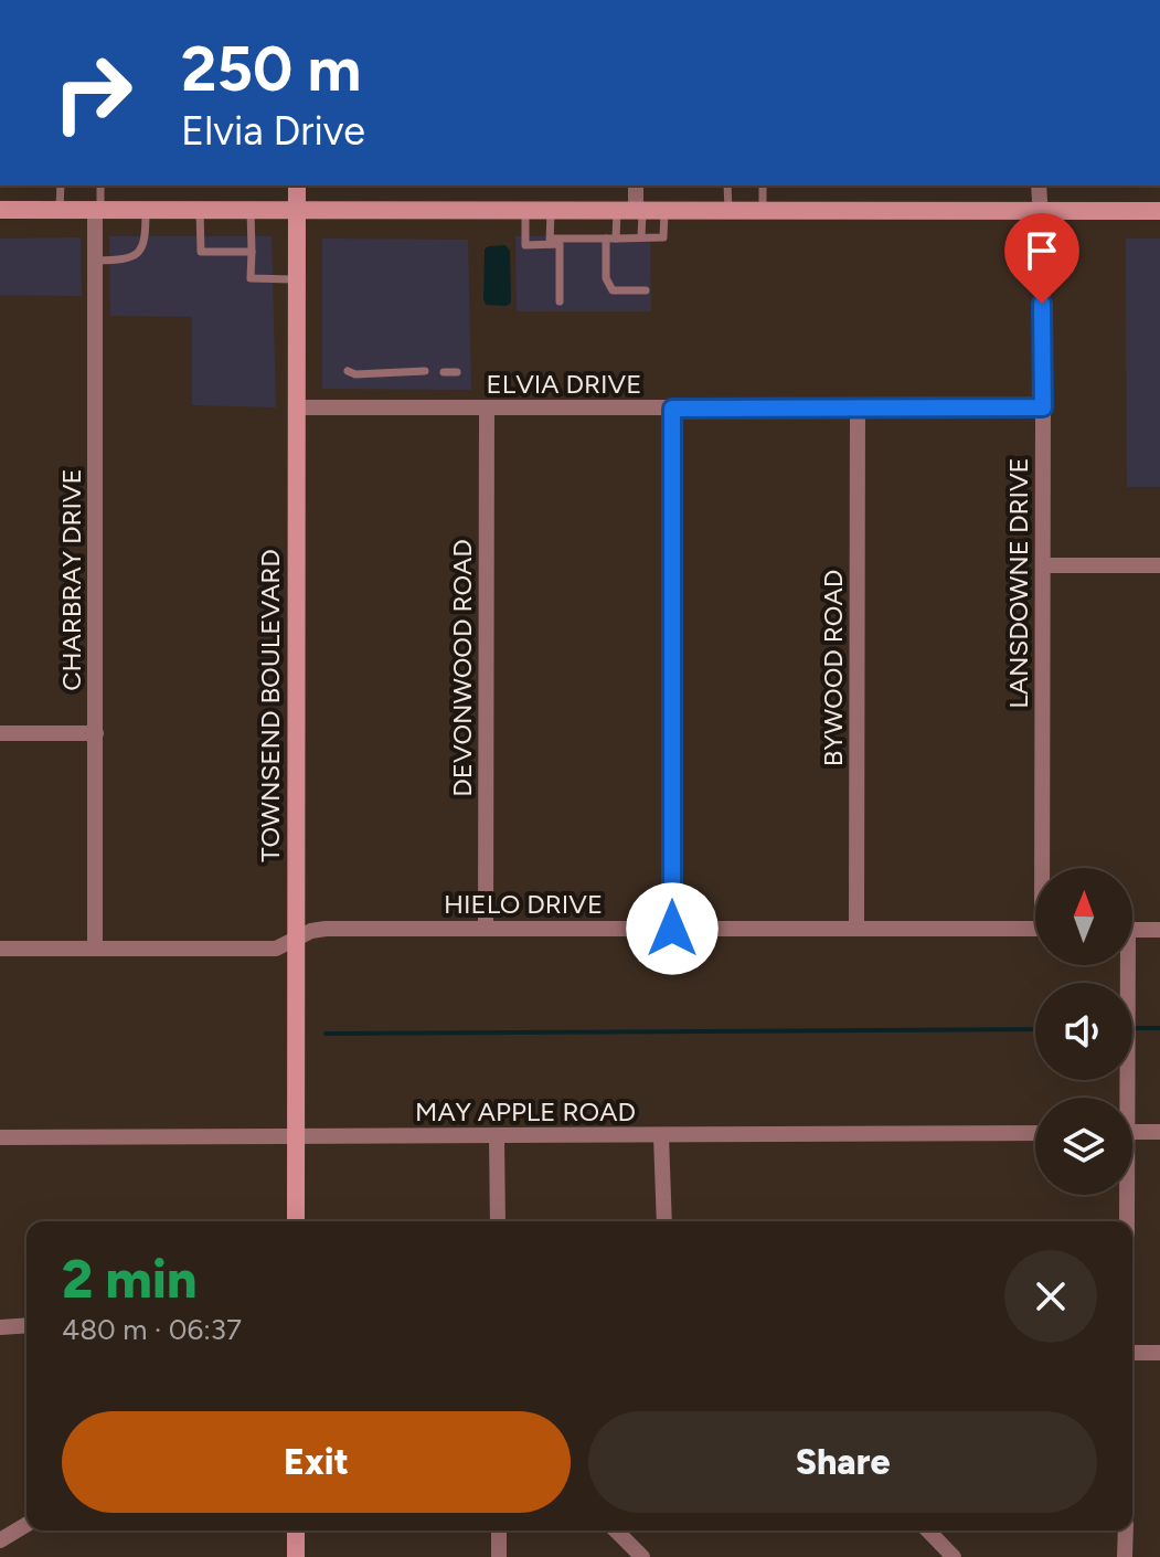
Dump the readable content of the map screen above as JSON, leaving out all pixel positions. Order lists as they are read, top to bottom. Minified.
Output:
{"streets":{"main road":["TOWNSEND BOULEVARD"],"street":["ELVIA DRIVE","CHARBRAY DRIVE","LANSDOWNE DRIVE","DEVONWOOD ROAD","BYWOOD ROAD","HIELO DRIVE","MAY APPLE ROAD"]},"crossings":[["ELVIA DRIVE","LANSDOWNE DRIVE"],["ELVIA DRIVE","DEVONWOOD ROAD"],["ELVIA DRIVE","BYWOOD ROAD"],["ELVIA DRIVE","TOWNSEND BOULEVARD"],["CHARBRAY DRIVE","HIELO DRIVE"],["DEVONWOOD ROAD","HIELO DRIVE"],["BYWOOD ROAD","HIELO DRIVE"],["TOWNSEND BOULEVARD","HIELO DRIVE"],["TOWNSEND BOULEVARD","MAY APPLE ROAD"]],"north":"top","page":{"turn":["250 m","Elvia Drive"],"heading":["2 min","480 m · 06:37"],"buttons":["Exit","Share"]}}
